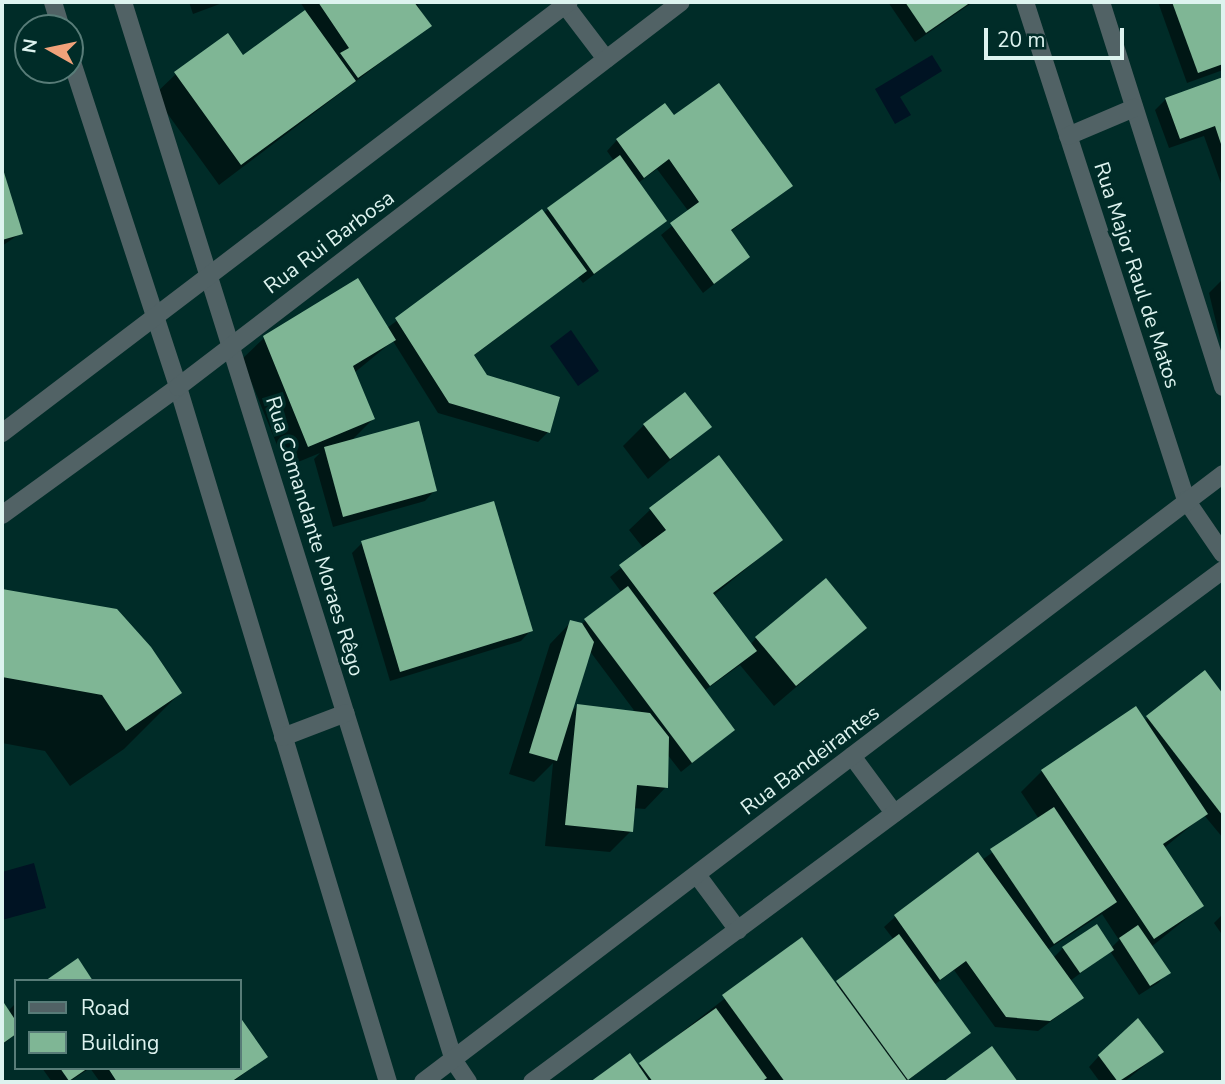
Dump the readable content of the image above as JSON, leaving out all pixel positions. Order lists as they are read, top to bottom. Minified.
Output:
{"streets":{"street":["Rua Rui Barbosa","Rua Major Raul de Matos","Rua Comandante Moraes Rêgo","Rua Bandeirantes"]},"crossings":[["Rua Rui Barbosa","Rua Comandante Moraes Rêgo"],["Rua Major Raul de Matos","Rua Bandeirantes"],["Rua Comandante Moraes Rêgo","Rua Bandeirantes"]],"legend":["Road","Building"],"scale_bar":"20 m","north":"left"}
